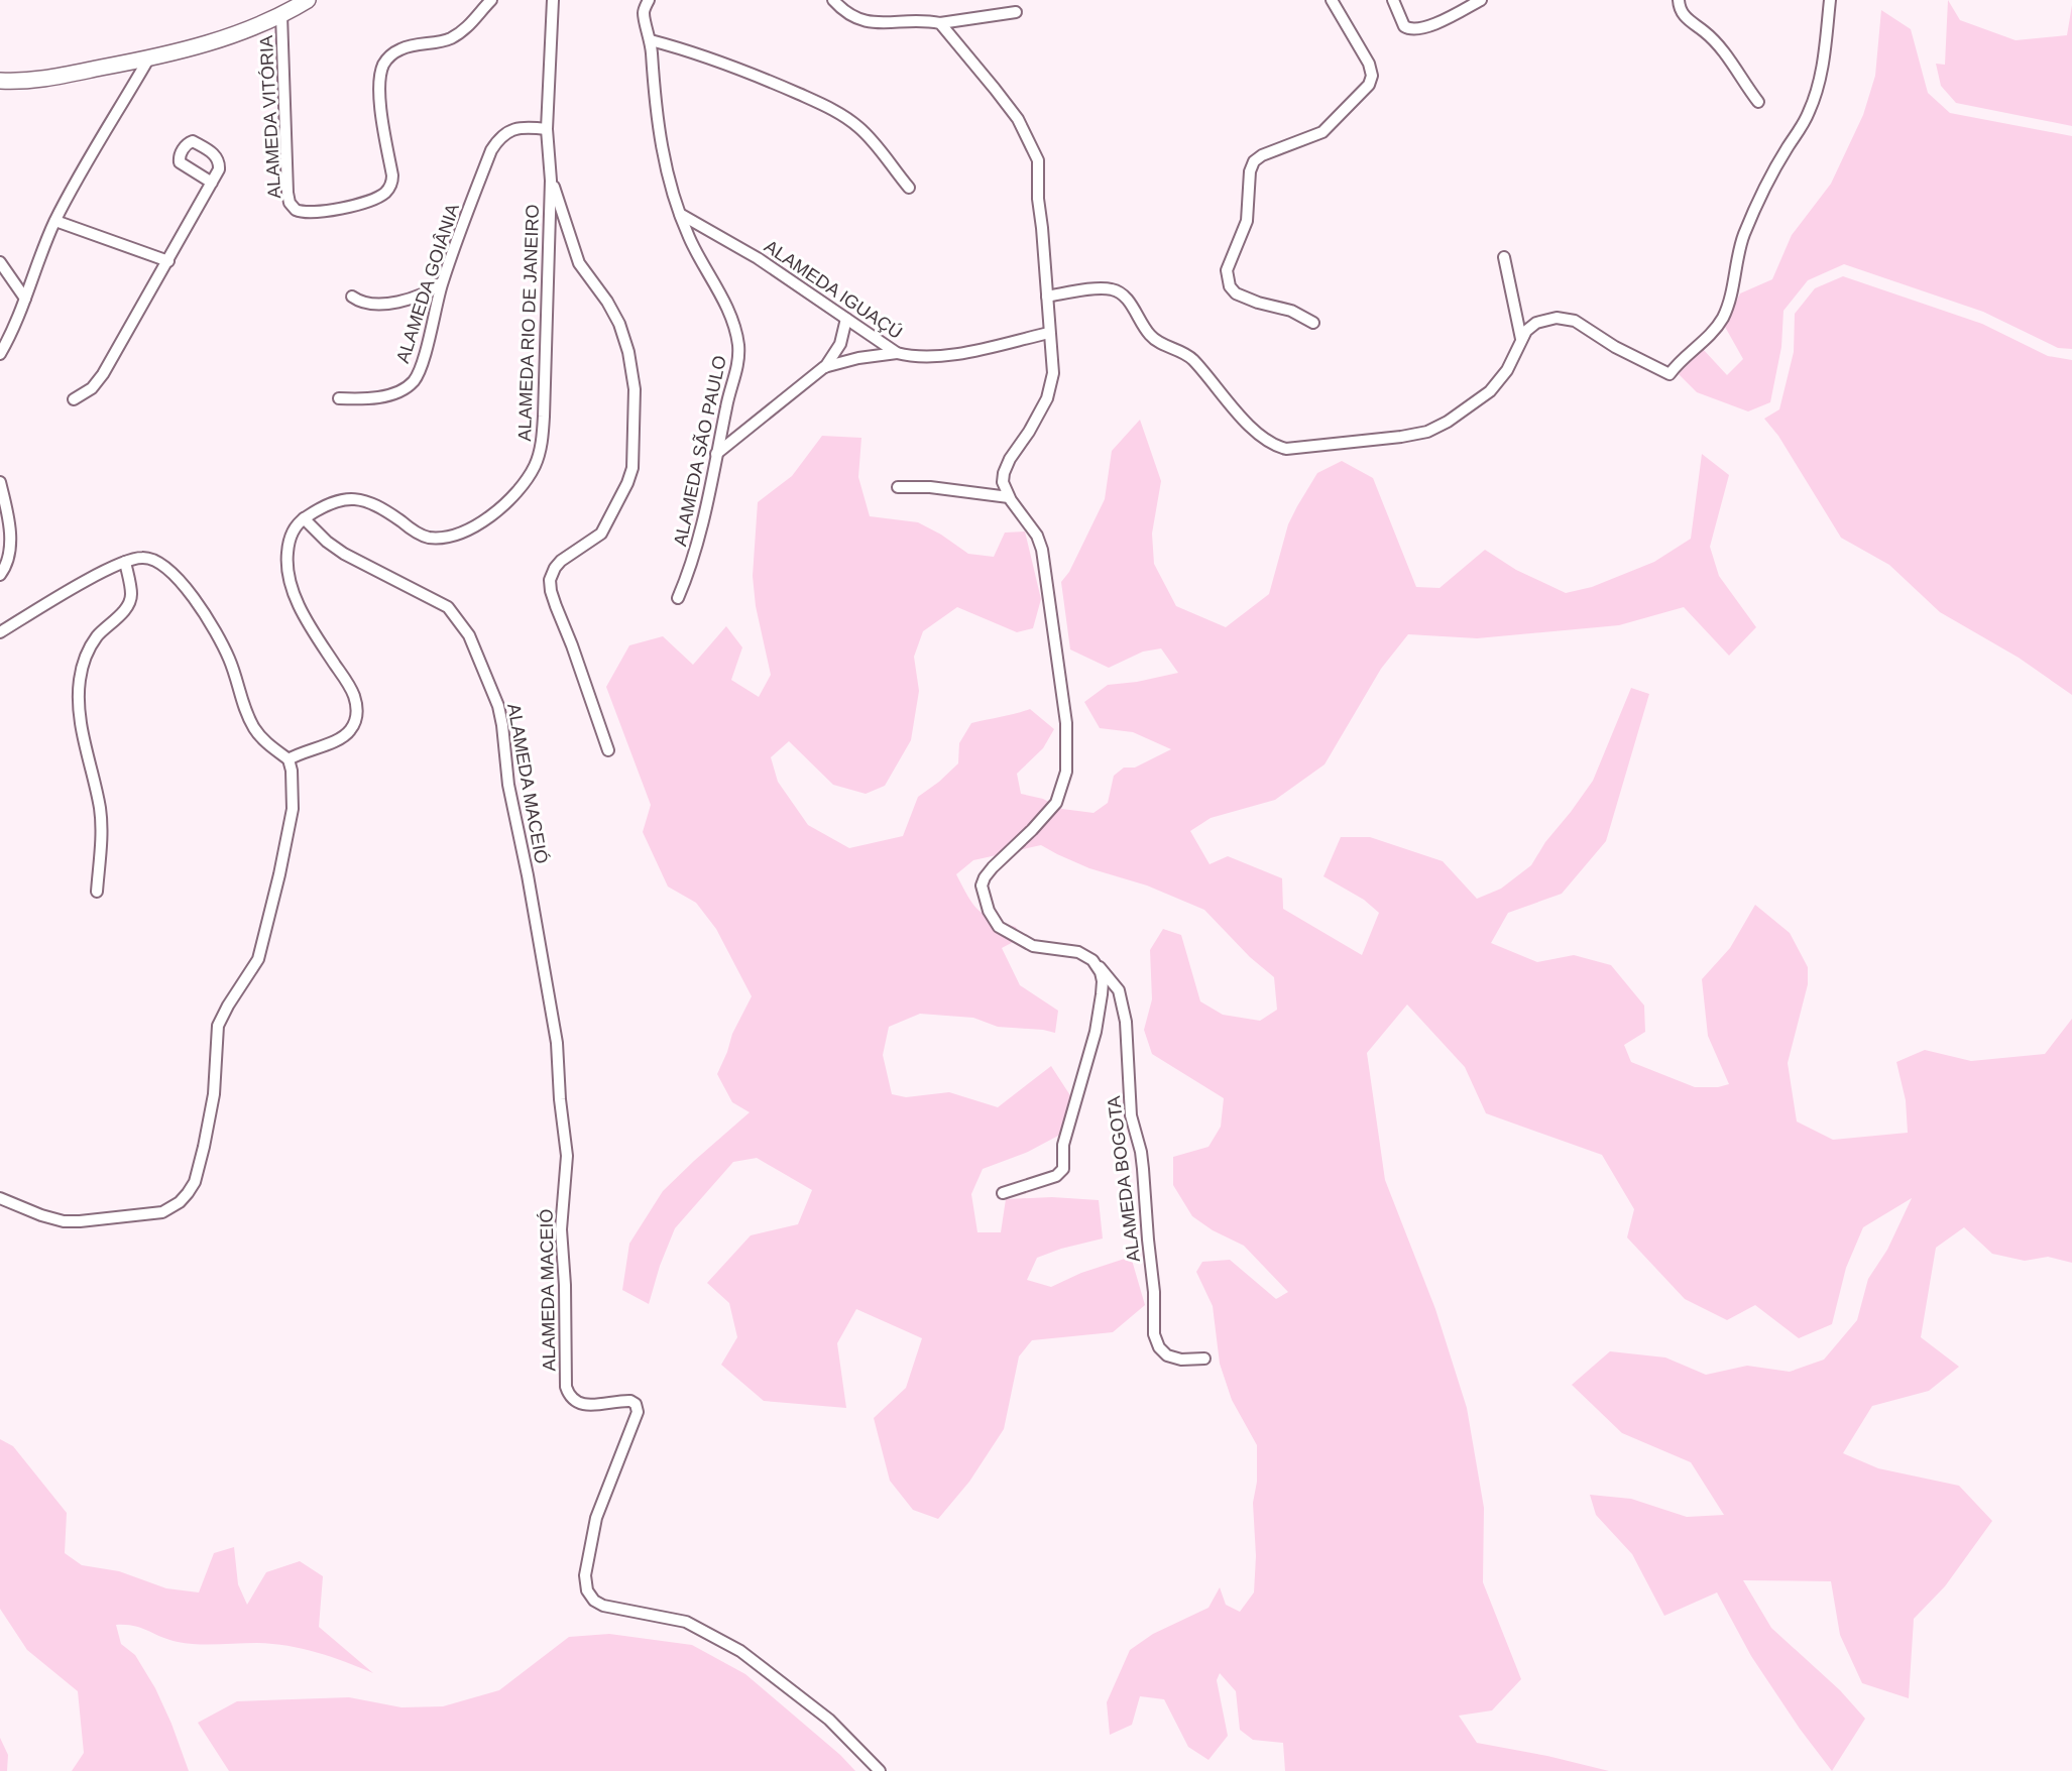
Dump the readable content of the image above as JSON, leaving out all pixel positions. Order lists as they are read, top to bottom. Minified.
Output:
{"streets":{"street":["ALAMEDA VITÓRIA","ALAMEDA GOIÂNIA","ALAMEDA IGUAÇÚ","ALAMEDA RIO DE JANEIRO","ALAMEDA SÃO PAULO","ALAMEDA MACEIÓ","ALAMEDA BOGOTA"]},"crossings":[["ALAMEDA GOIÂNIA","ALAMEDA RIO DE JANEIRO"],["ALAMEDA IGUAÇÚ","ALAMEDA SÃO PAULO"],["ALAMEDA RIO DE JANEIRO","ALAMEDA MACEIÓ"]]}
